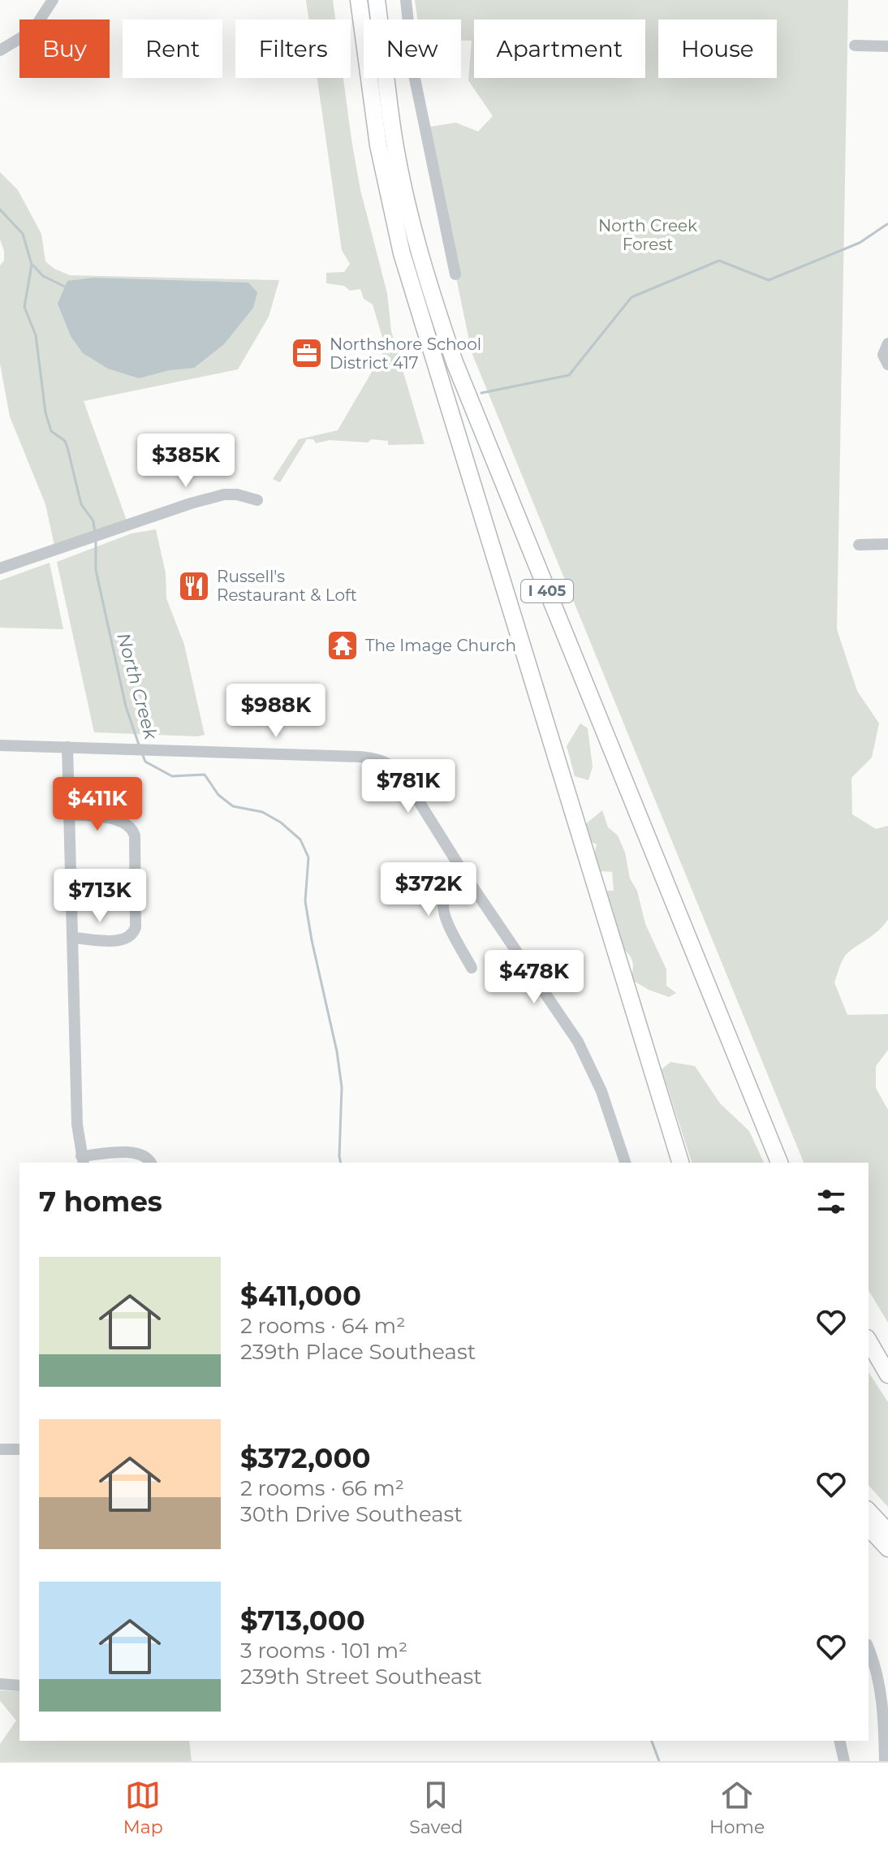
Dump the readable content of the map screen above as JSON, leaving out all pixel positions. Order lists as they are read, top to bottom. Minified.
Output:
{"streets":{"highway":["I 405"]},"water":["North Creek"],"parks":["North Creek Forest"],"places":{"office":["Northshore School District 417"],"restaurant":["Russell's Restaurant & Loft"],"temple":["The Image Church"]},"page":{"chip":["Buy","Rent","Filters","New","Apartment","House"],"price":["$385K","$988K","$781K","$411K","$372K","$713K","$478K"],"heading":"7 homes","list":[{"name":"$411,000","note":"2 rooms · 64 m² · 239th Place Southeast"},{"name":"$372,000","note":"2 rooms · 66 m² · 30th Drive Southeast"},{"name":"$713,000","note":"3 rooms · 101 m² · 239th Street Southeast"}],"tabs":["Map","Saved","Home"]}}
